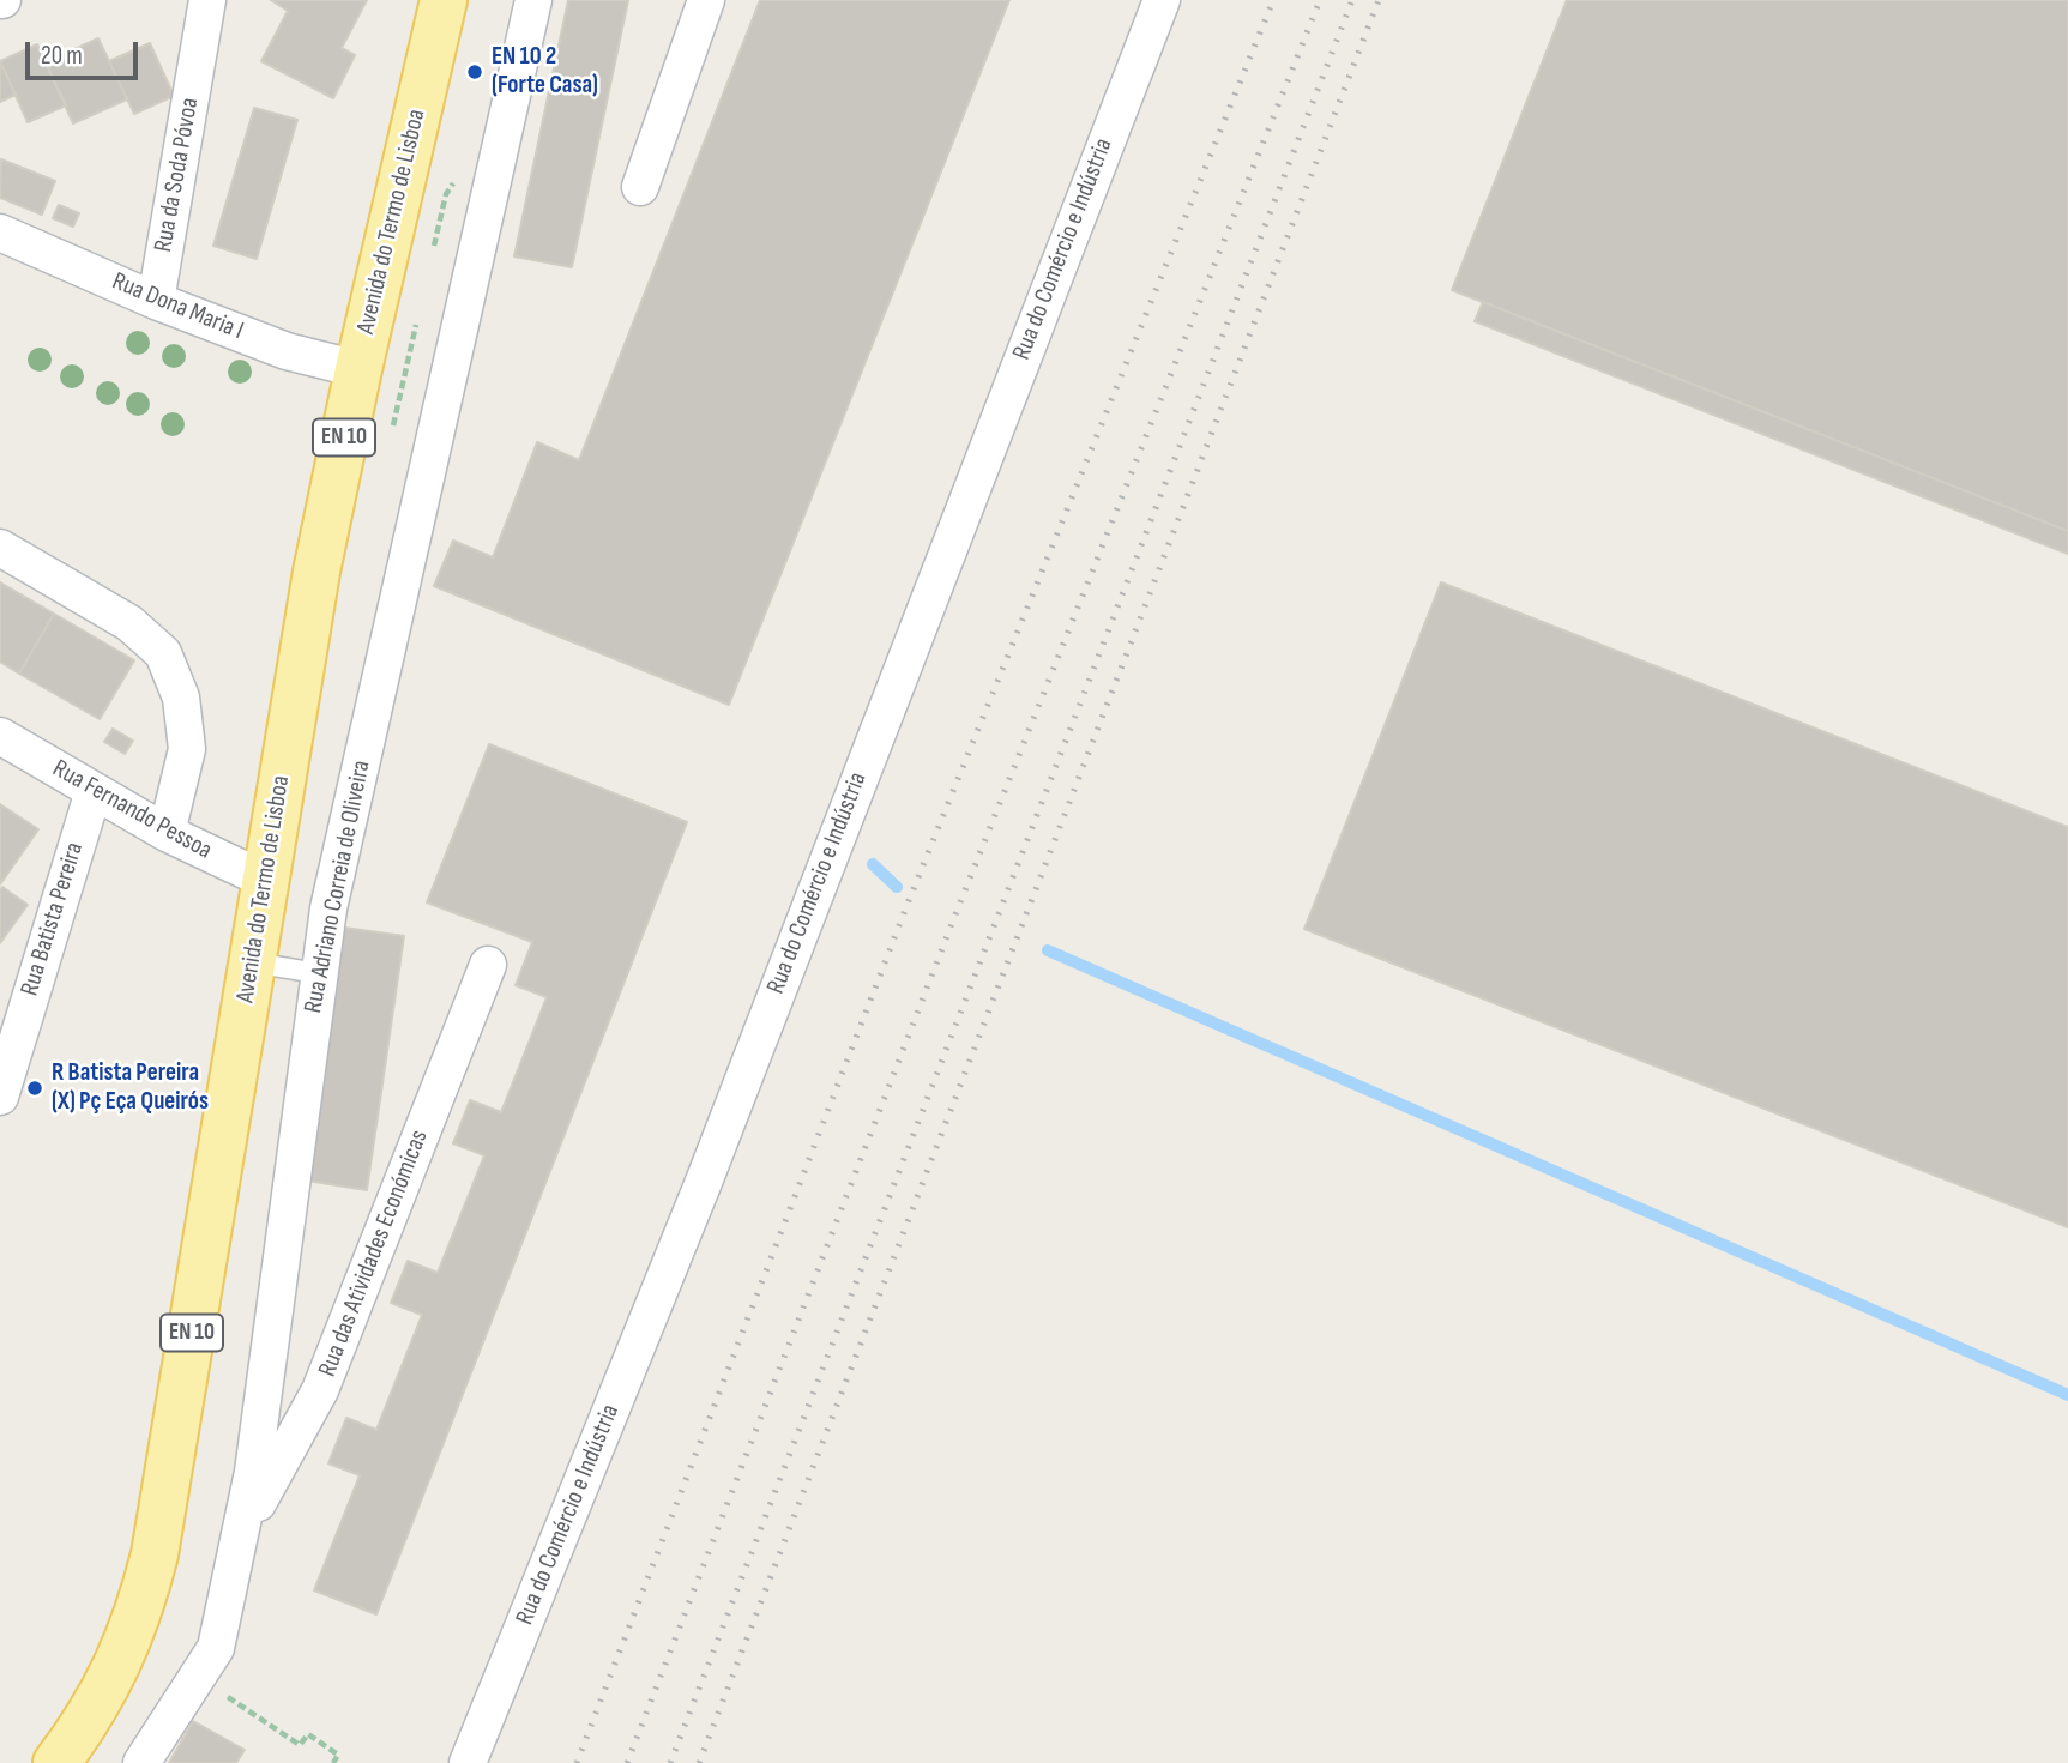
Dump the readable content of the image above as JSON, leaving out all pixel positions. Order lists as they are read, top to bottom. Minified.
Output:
{"streets":{"main road":["Avenida do Termo de Lisboa","EN 10"],"street":["Rua da Soda Póvoa","Rua do Comércio e Indústria","Rua Dona Maria I","Rua Fernando Pessoa","Rua Adriano Correia de Oliveira","Rua Batista Pereira","Rua das Atividades Económicas"]},"crossings":[["Rua da Soda Póvoa","Rua Dona Maria I"],["Avenida do Termo de Lisboa","Rua Dona Maria I"],["Avenida do Termo de Lisboa","Rua Fernando Pessoa"],["Rua Fernando Pessoa","Rua Batista Pereira"],["Rua Adriano Correia de Oliveira","Rua das Atividades Económicas"]],"places":["EN 10 2 (Forte Casa)","R Batista Pereira (X) Pç Eça Queirós"],"scale_bar":"20 m"}
